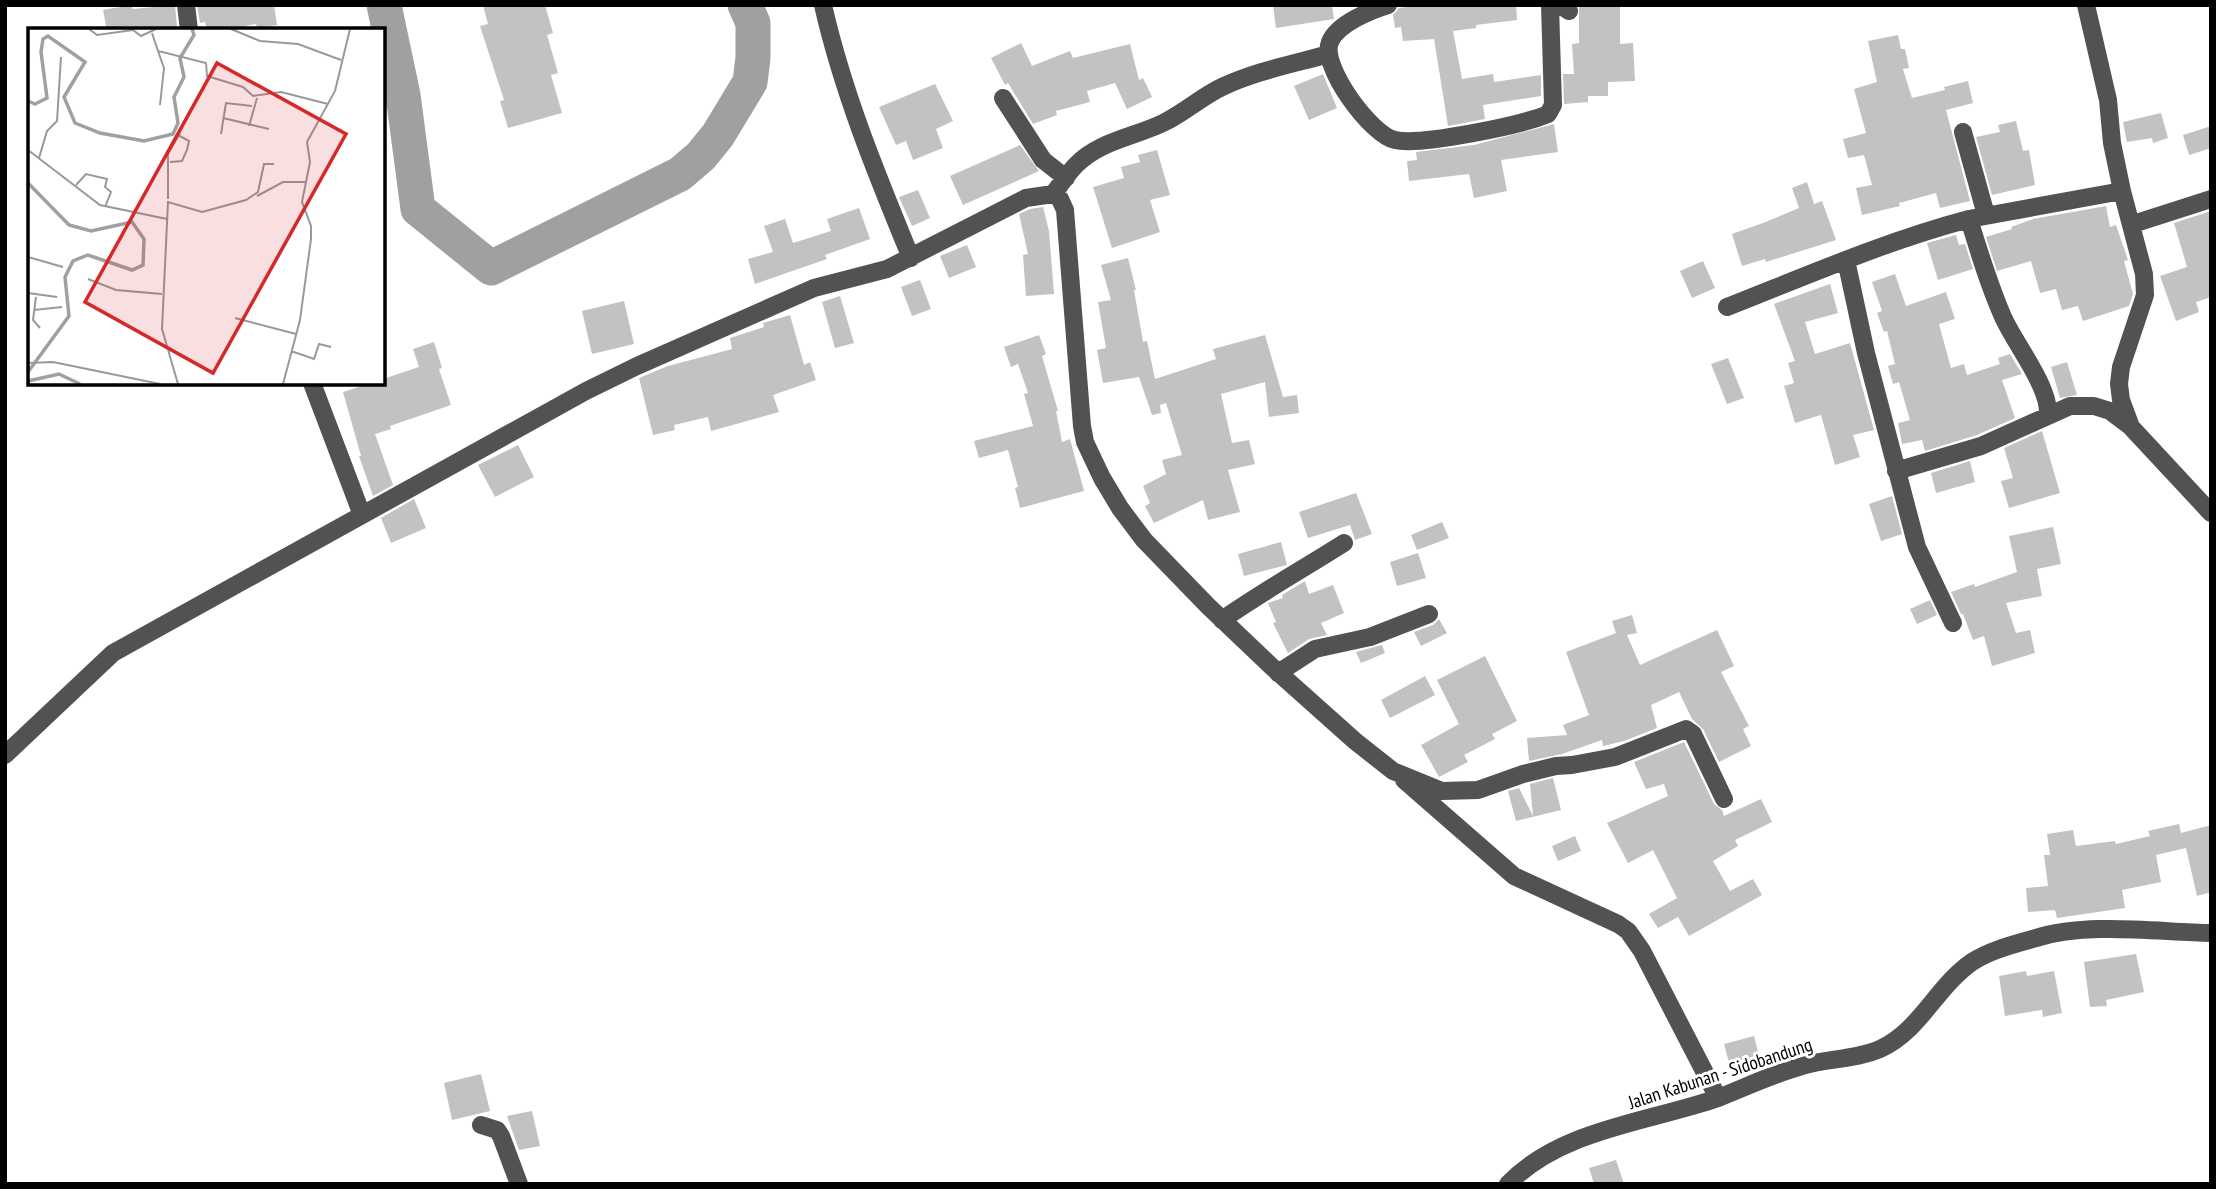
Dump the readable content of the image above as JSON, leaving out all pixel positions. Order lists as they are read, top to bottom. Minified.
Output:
{"streets":{"street":["Jalan Kabunan - Sidobandung"]}}
